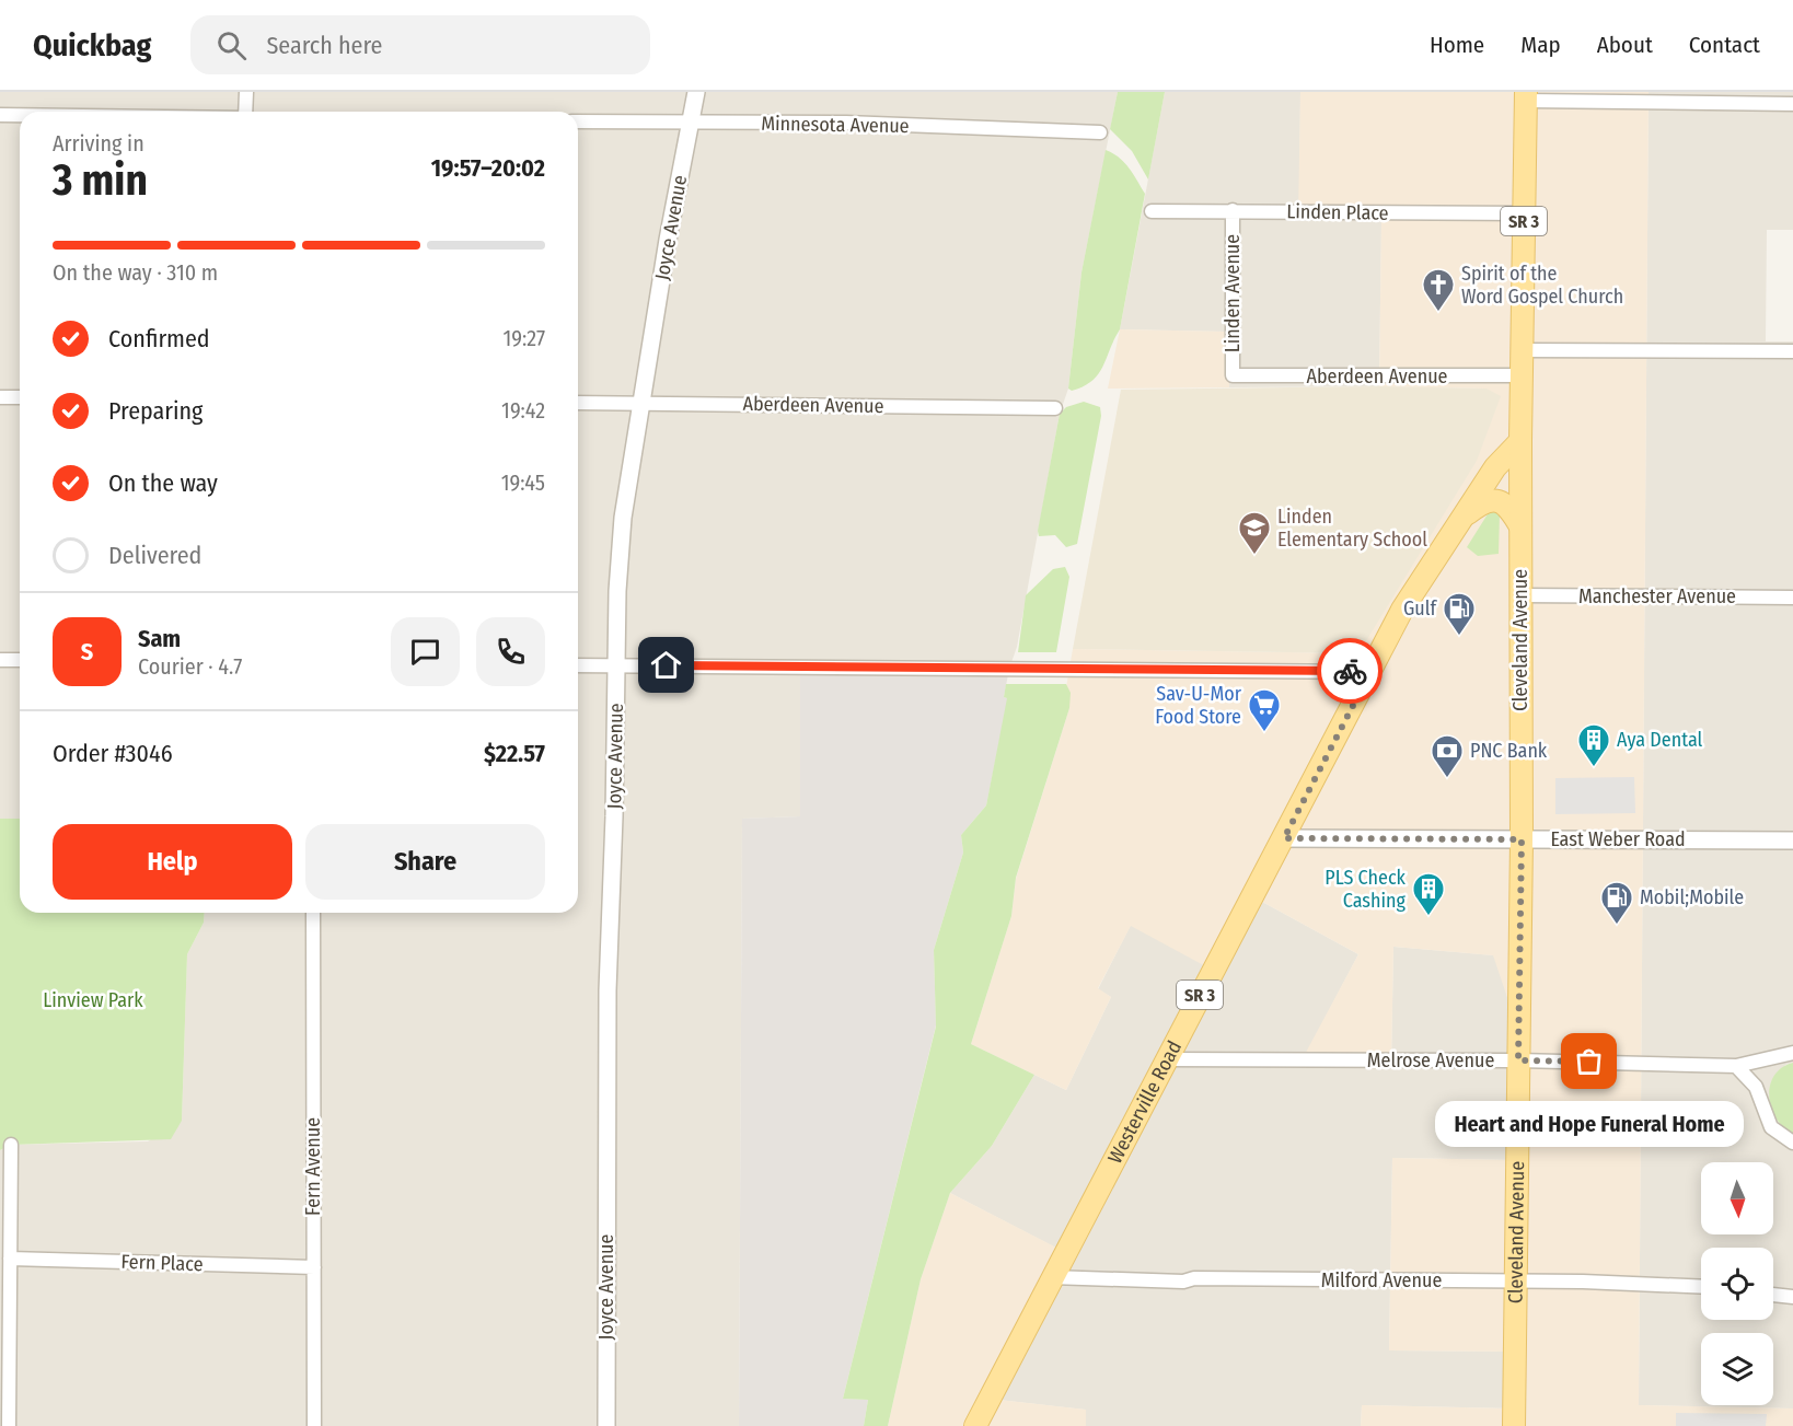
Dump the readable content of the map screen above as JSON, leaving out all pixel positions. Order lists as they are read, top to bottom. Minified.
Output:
{"streets":{"main road":["SR 3","Cleveland Avenue","Westerville Road"],"street":["Minnesota Avenue","Linden Place","Joyce Avenue","Linden Avenue","Aberdeen Avenue","Manchester Avenue","East Weber Road","Melrose Avenue","Fern Avenue","Fern Place","Milford Avenue"]},"crossings":[["Minnesota Avenue","Joyce Avenue"],["Linden Place","Linden Avenue"],["Linden Place","Cleveland Avenue"],["Joyce Avenue","Aberdeen Avenue"],["Linden Avenue","Aberdeen Avenue"],["Aberdeen Avenue","Cleveland Avenue"],["Manchester Avenue","Cleveland Avenue"],["Cleveland Avenue","East Weber Road"],["Cleveland Avenue","Melrose Avenue"],["Cleveland Avenue","Westerville Road"],["Cleveland Avenue","Milford Avenue"],["East Weber Road","Westerville Road"],["Melrose Avenue","Westerville Road"],["Westerville Road","Milford Avenue"],["Fern Avenue","Fern Place"]],"parks":["Linview Park"],"places":{"church":["Spirit of the Word Gospel Church"],"school or university":["Linden Elementary School"],"fuel station":["Gulf","Mobil;Mobile"],"supermarket":["Sav-U-Mor Food Store"],"building":["Aya Dental","PLS Check Cashing"],"bank":["PNC Bank"],"other":["Heart and Hope Funeral Home"]},"north":"bottom","page":{"header":"Quickbag","search":"Search here","nav":["Home","Map","About","Contact"],"heading":["3 min","Arriving in","19:57–20:02"],"panel":["Sam","Courier · 4.7","Order #3046","$22.57"],"bar":"On the way · 310 m","list":[["Confirmed","19:27"],["Preparing","19:42"],["On the way","19:45"],"Delivered"],"round":"S","buttons":["Help","Share"],"bubble":"Heart and Hope Funeral Home"}}
